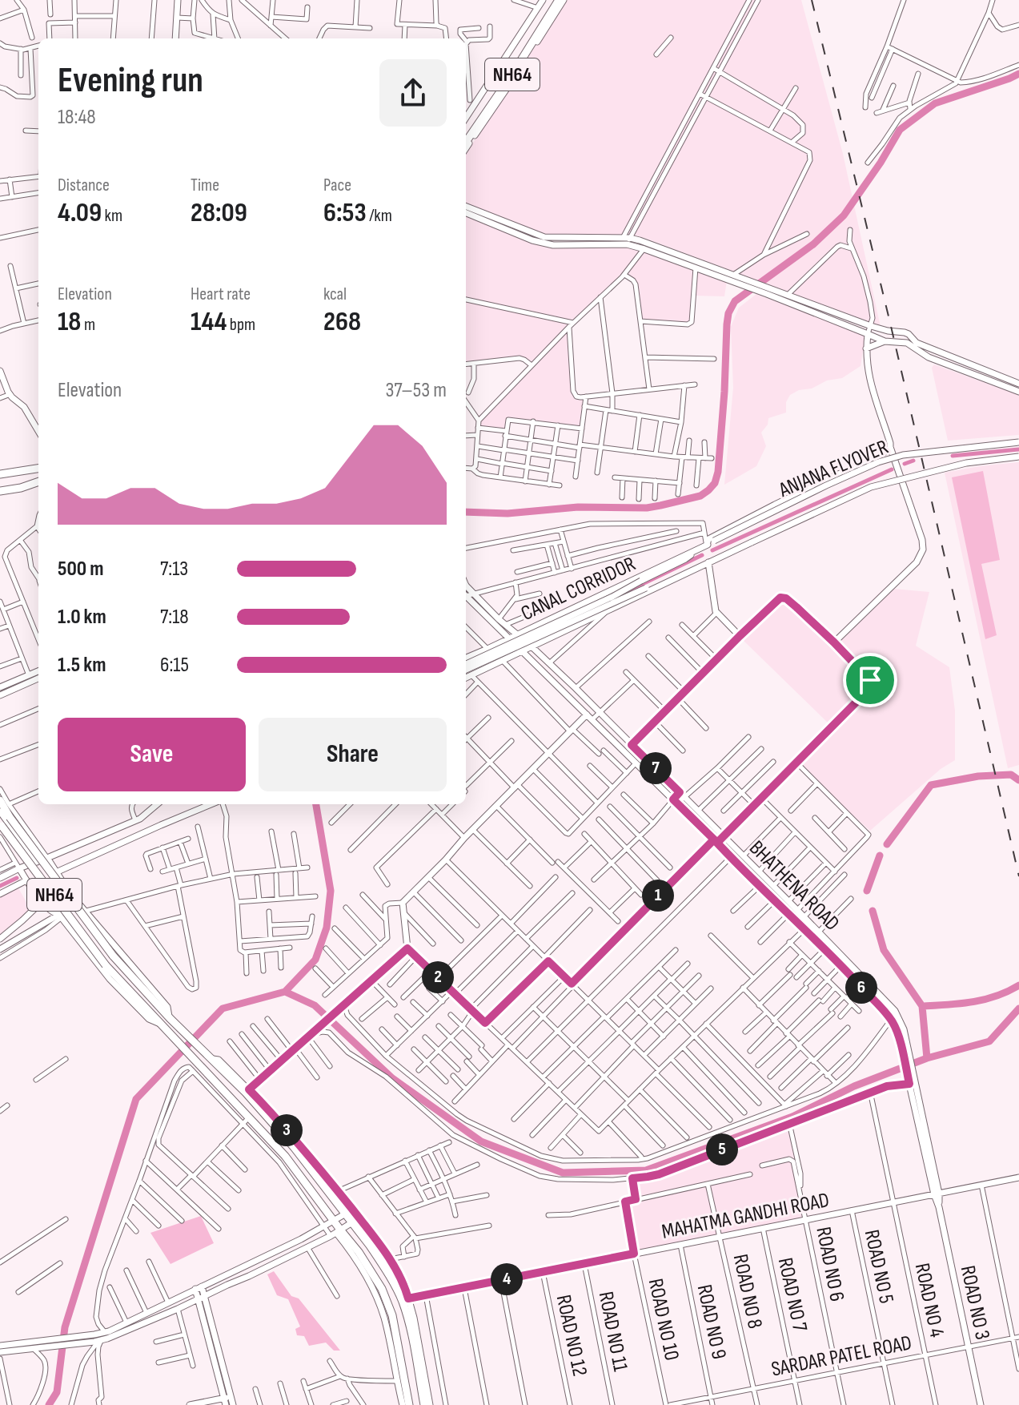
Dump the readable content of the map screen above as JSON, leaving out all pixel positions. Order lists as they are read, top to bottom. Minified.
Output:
{"streets":{"highway":["NH64"],"street":["ANJANA FLYOVER","CANAL CORRIDOR","BHATHENA ROAD","MAHATMA GANDHI ROAD","ROAD NO 6","ROAD NO 5","ROAD NO 8","ROAD NO 7","ROAD NO 4","ROAD NO 3","ROAD NO 10","ROAD NO 9","ROAD NO 11","ROAD NO 12","SARDAR PATEL ROAD"]},"crossings":[["NH64","MAHATMA GANDHI ROAD"],["ANJANA FLYOVER","CANAL CORRIDOR"],["CANAL CORRIDOR","BHATHENA ROAD"],["BHATHENA ROAD","ROAD NO 3"],["MAHATMA GANDHI ROAD","ROAD NO 6"],["MAHATMA GANDHI ROAD","ROAD NO 5"],["MAHATMA GANDHI ROAD","ROAD NO 8"],["MAHATMA GANDHI ROAD","ROAD NO 7"],["MAHATMA GANDHI ROAD","ROAD NO 4"],["MAHATMA GANDHI ROAD","ROAD NO 3"],["MAHATMA GANDHI ROAD","ROAD NO 10"],["MAHATMA GANDHI ROAD","ROAD NO 9"],["MAHATMA GANDHI ROAD","ROAD NO 11"],["MAHATMA GANDHI ROAD","ROAD NO 12"],["ROAD NO 6","SARDAR PATEL ROAD"],["ROAD NO 5","SARDAR PATEL ROAD"],["ROAD NO 8","SARDAR PATEL ROAD"],["ROAD NO 7","SARDAR PATEL ROAD"],["ROAD NO 4","SARDAR PATEL ROAD"],["ROAD NO 3","SARDAR PATEL ROAD"],["ROAD NO 10","SARDAR PATEL ROAD"],["ROAD NO 9","SARDAR PATEL ROAD"]],"page":{"heading":["Evening run","18:48"],"stats":[["Distance","4.09 km"],["Time","28:09"],["Pace","6:53 /km"],["Elevation","18 m"],["Heart rate","144 bpm"],["kcal","268"]],"chart":["Elevation","37–53 m"],"list":[{"name":"500 m","note":"7:13"},{"name":"1.0 km","note":"7:18"},{"name":"1.5 km","note":"6:15"}],"buttons":["Save","Share"],"pins":["7","1","2","6","3","5","4"]}}
